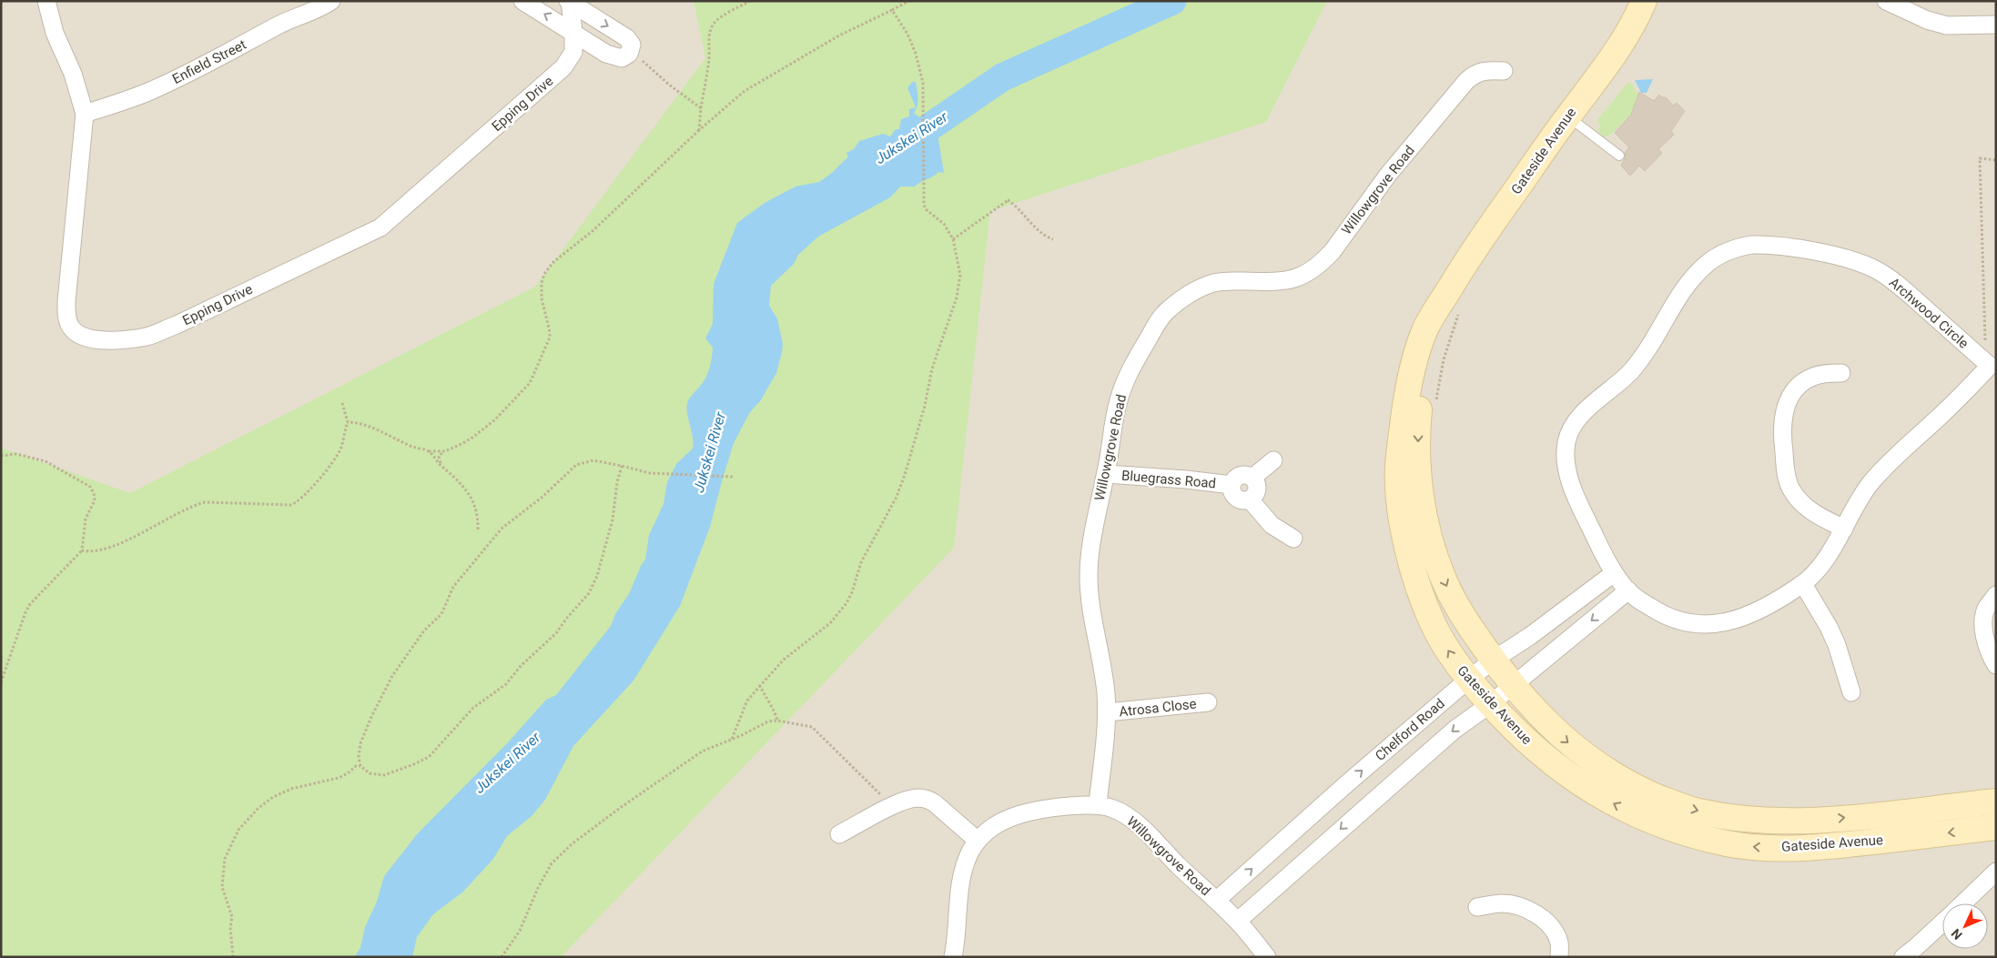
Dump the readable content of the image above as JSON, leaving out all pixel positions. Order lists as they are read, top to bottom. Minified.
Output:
{"streets":{"street":["Enfield Street","Epping Drive","Gateside Avenue","Willowgrove Road","Archwood Circle","Bluegrass Road","Atrosa Close","Chelford Road"]},"crossings":[["Enfield Street","Epping Drive"],["Gateside Avenue","Chelford Road"],["Willowgrove Road","Bluegrass Road"],["Willowgrove Road","Atrosa Close"],["Willowgrove Road","Chelford Road"],["Archwood Circle","Chelford Road"]],"water":["Jukskei River"],"north":"bottom left"}
